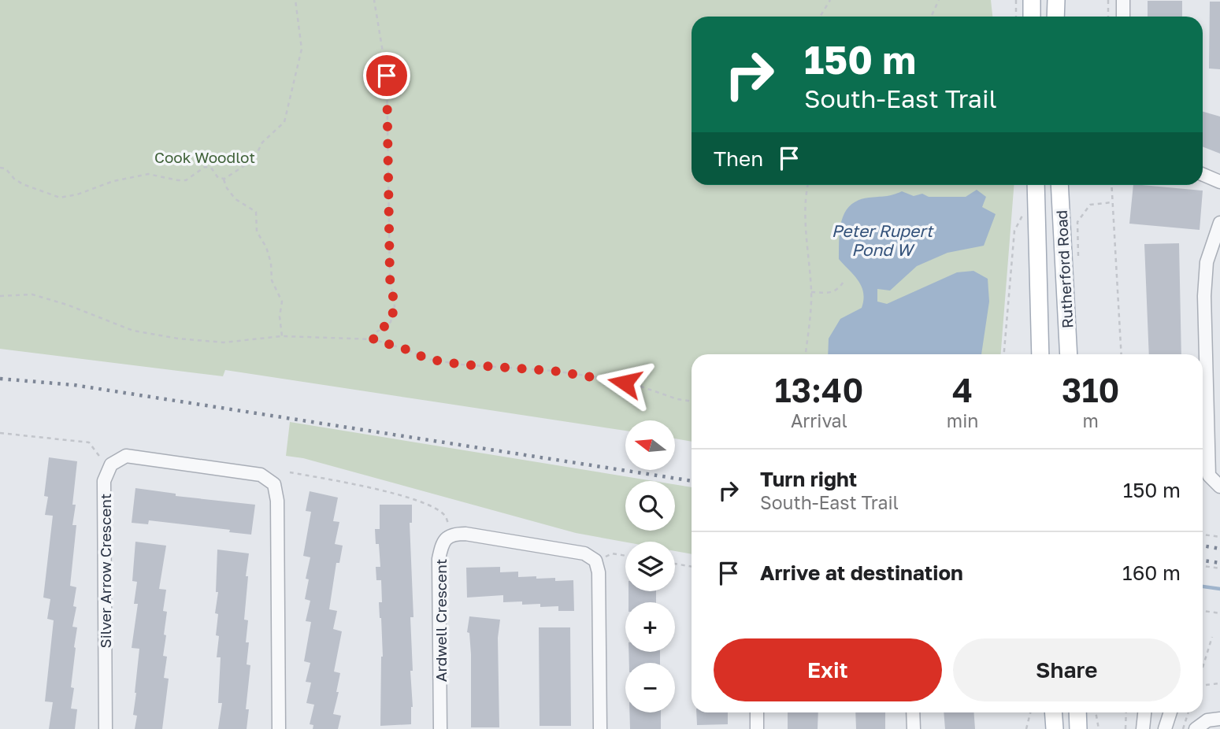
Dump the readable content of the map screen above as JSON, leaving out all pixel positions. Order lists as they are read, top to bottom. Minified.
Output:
{"streets":{"main road":["Rutherford Road"],"street":["Silver Arrow Crescent","Ardwell Crescent"]},"water":["Peter Rupert Pond W"],"parks":["Cook Woodlot"],"north":"left","page":{"turn":["150 m","South-East Trail"],"then":"Then","eta":["13:40","Arrival","4","min","310","m"],"map_buttons":["+","−"],"list":[{"name":"Turn right","note":"South-East Trail","value":"150 m"},{"name":"Arrive at destination","value":"160 m"}],"buttons":["Exit","Share"]}}
